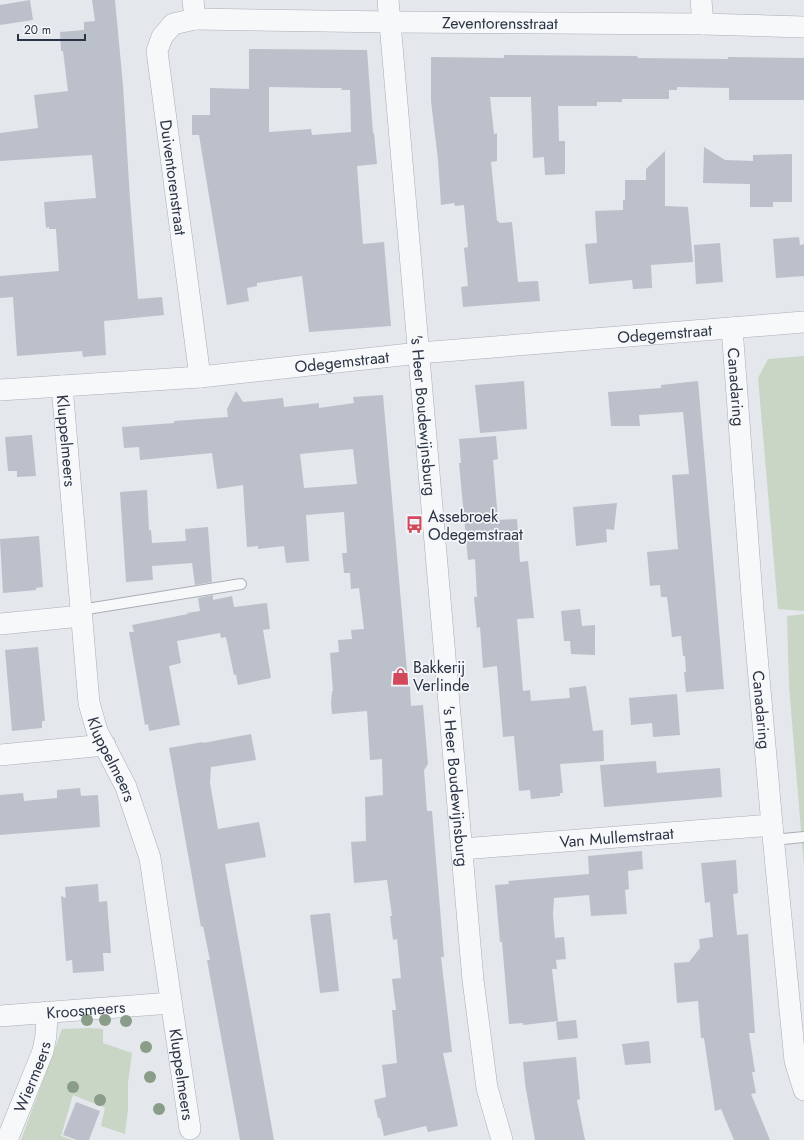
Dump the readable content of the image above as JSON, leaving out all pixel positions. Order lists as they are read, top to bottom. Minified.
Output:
{"streets":{"street":["Zeventorensstraat","Duiventorenstraat","Odegemstraat","Canadaring","'s Heer Boudewijnsburg","Kluppelmeers","Van Mullemstraat","Kroosmeers","Wiermeers"]},"crossings":[["Zeventorensstraat","Duiventorenstraat"],["Zeventorensstraat","'s Heer Boudewijnsburg"],["Duiventorenstraat","Odegemstraat"],["Odegemstraat","Canadaring"],["Odegemstraat","'s Heer Boudewijnsburg"],["Odegemstraat","Kluppelmeers"],["Canadaring","Van Mullemstraat"],["'s Heer Boudewijnsburg","Van Mullemstraat"],["Kluppelmeers","Kroosmeers"],["Kroosmeers","Wiermeers"]],"places":{"bus stop":["Assebroek Odegemstraat"],"shop":["Bakkerij Verlinde"]},"scale_bar":"20 m"}
